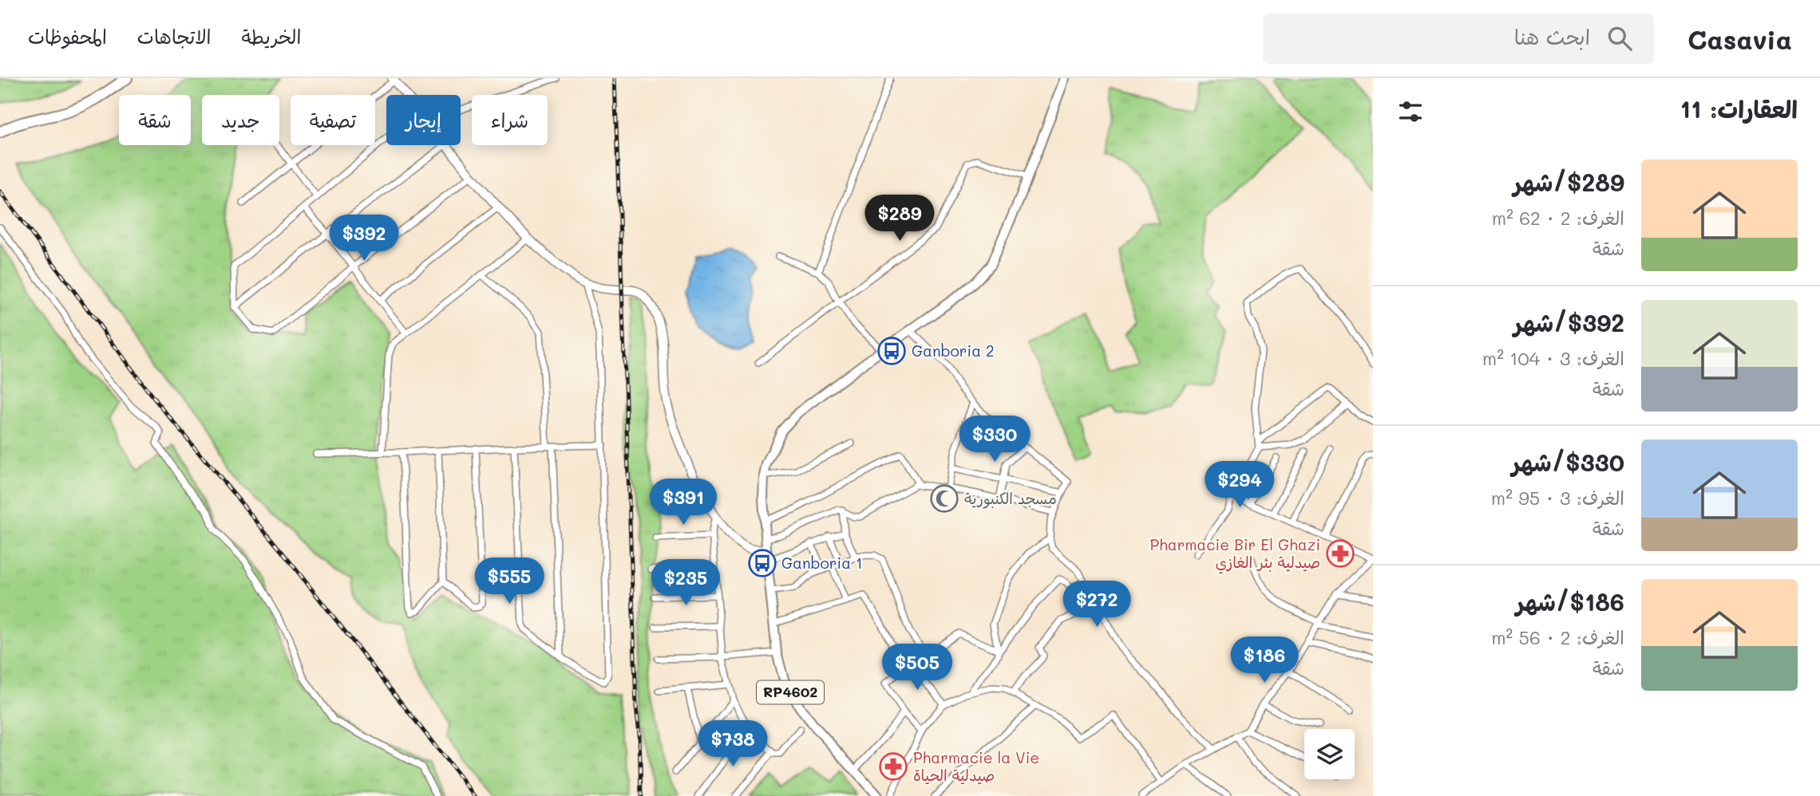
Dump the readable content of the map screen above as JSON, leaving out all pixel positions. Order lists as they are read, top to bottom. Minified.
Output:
{"streets":{"main road":["RP4602"]},"places":{"bus stop":["Ganboria 2","Ganboria 1"],"mosque":["مسجد الكنبورية"],"pharmacy":["Pharmacie Bir El Ghazi صيدلية بئر الغازي","Pharmacie la Vie صيدلية الحياة"]},"page":{"header":"Casavia","search":"ابحث هنا","nav":["الخريطة","الاتجاهات","المحفوظات"],"heading":"العقارات: 11","chip":["شراء","إيجار","تصفية","جديد","شقة"],"list":[{"name":"$289/شهر","note":"الغرف: 2 · 62 m² · شقة"},{"name":"$392/شهر","note":"الغرف: 3 · 104 m² · شقة"},{"name":"$330/شهر","note":"الغرف: 3 · 95 m² · شقة"},{"name":"$186/شهر","note":"الغرف: 2 · 56 m² · شقة"}],"price":["$289","$392","$330","$294","$391","$555","$235","$272","$186","$505","$738"]}}
